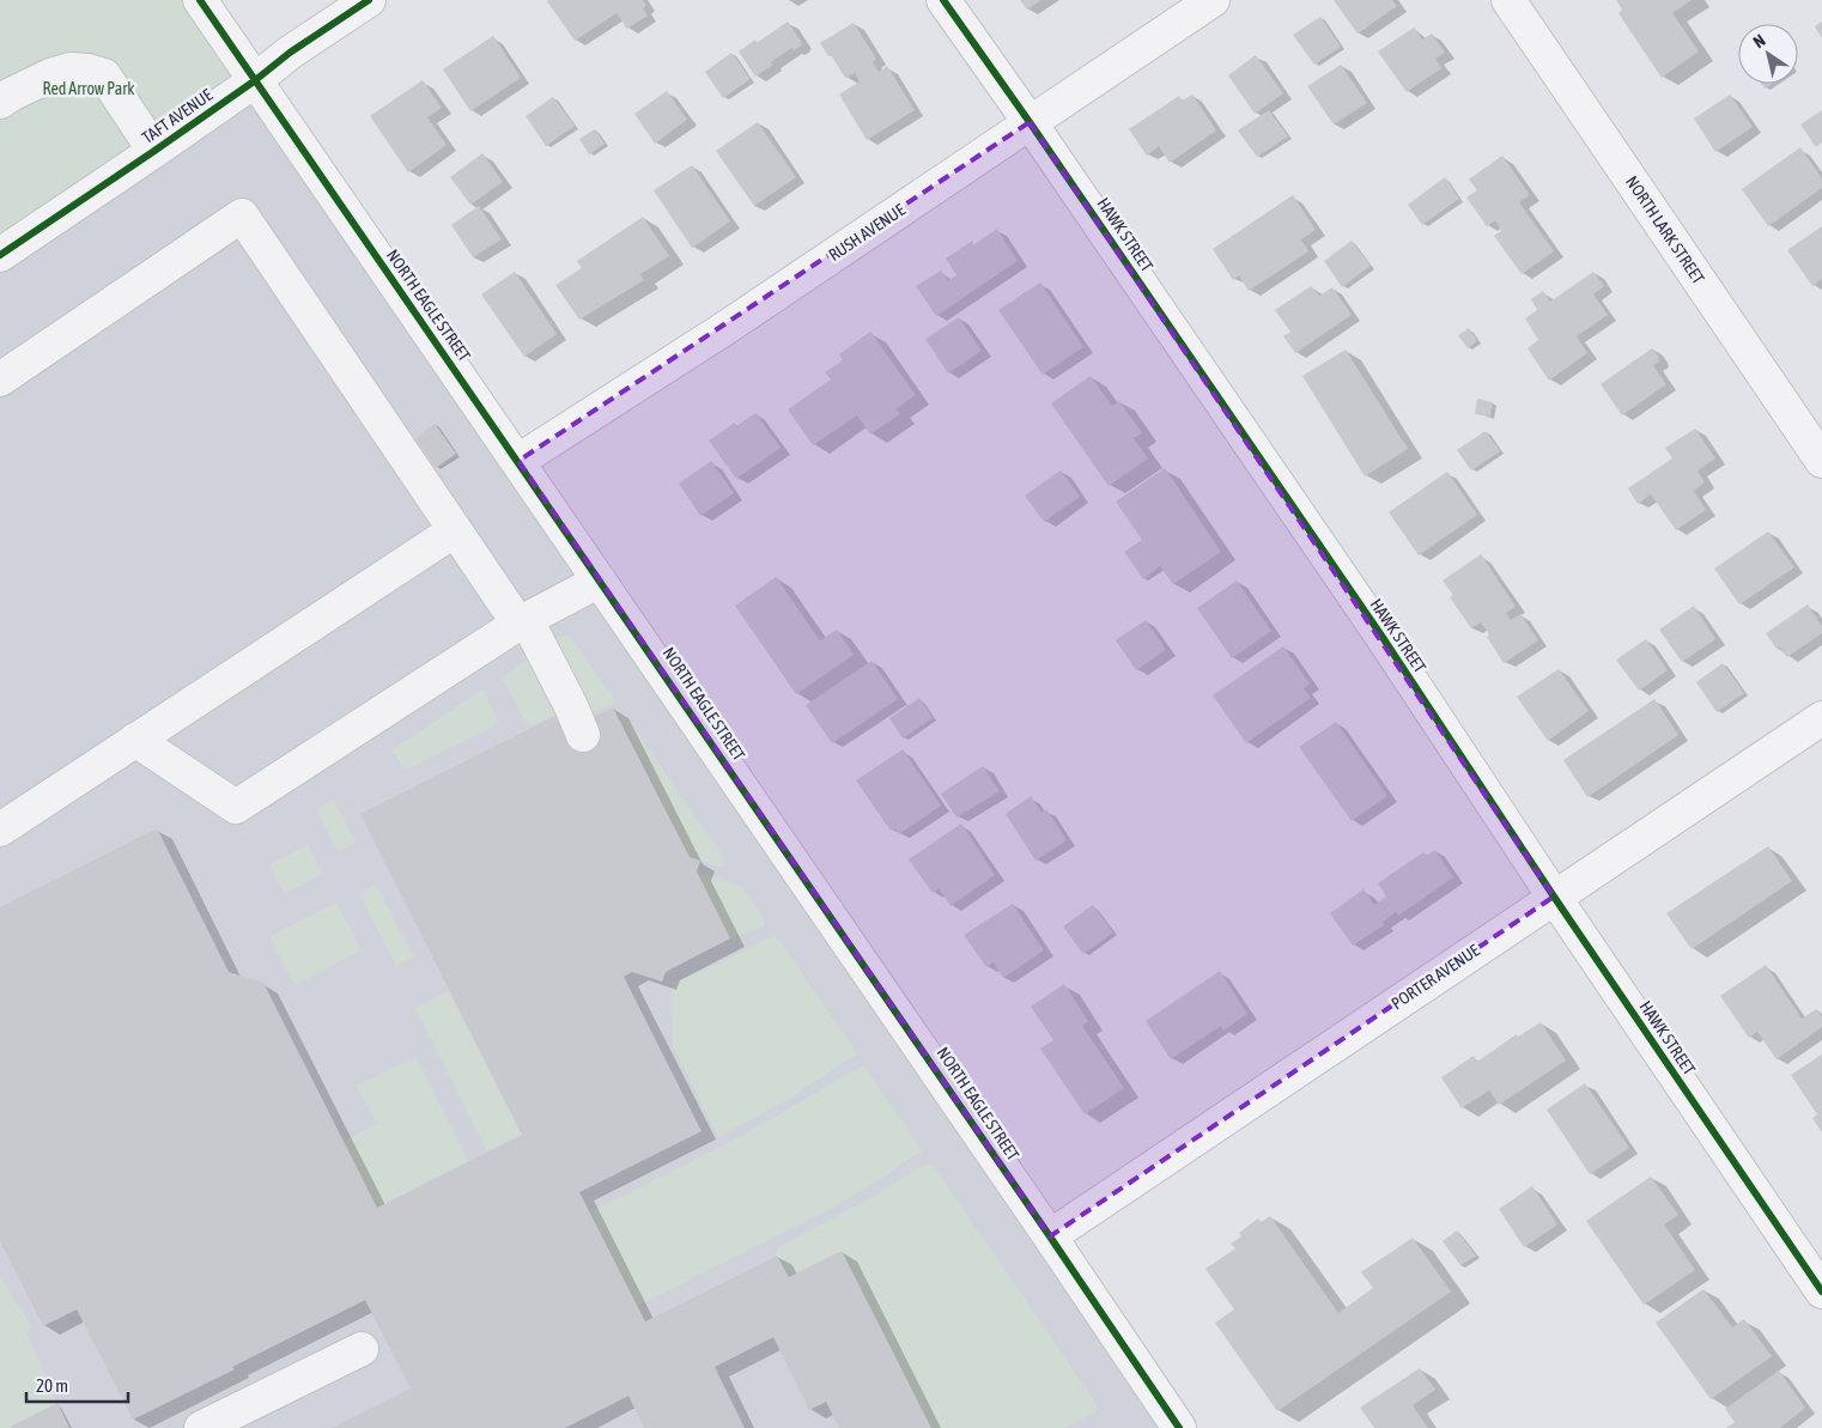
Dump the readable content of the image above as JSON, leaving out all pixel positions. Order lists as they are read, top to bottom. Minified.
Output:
{"streets":{"street":["TAFT AVENUE","NORTH LARK STREET","RUSH AVENUE","HAWK STREET","NORTH EAGLE STREET","PORTER AVENUE"]},"crossings":[["TAFT AVENUE","NORTH EAGLE STREET"],["RUSH AVENUE","HAWK STREET"],["RUSH AVENUE","NORTH EAGLE STREET"],["HAWK STREET","PORTER AVENUE"],["NORTH EAGLE STREET","PORTER AVENUE"]],"parks":["Red Arrow Park"],"scale_bar":"20 m","north":"top left"}
